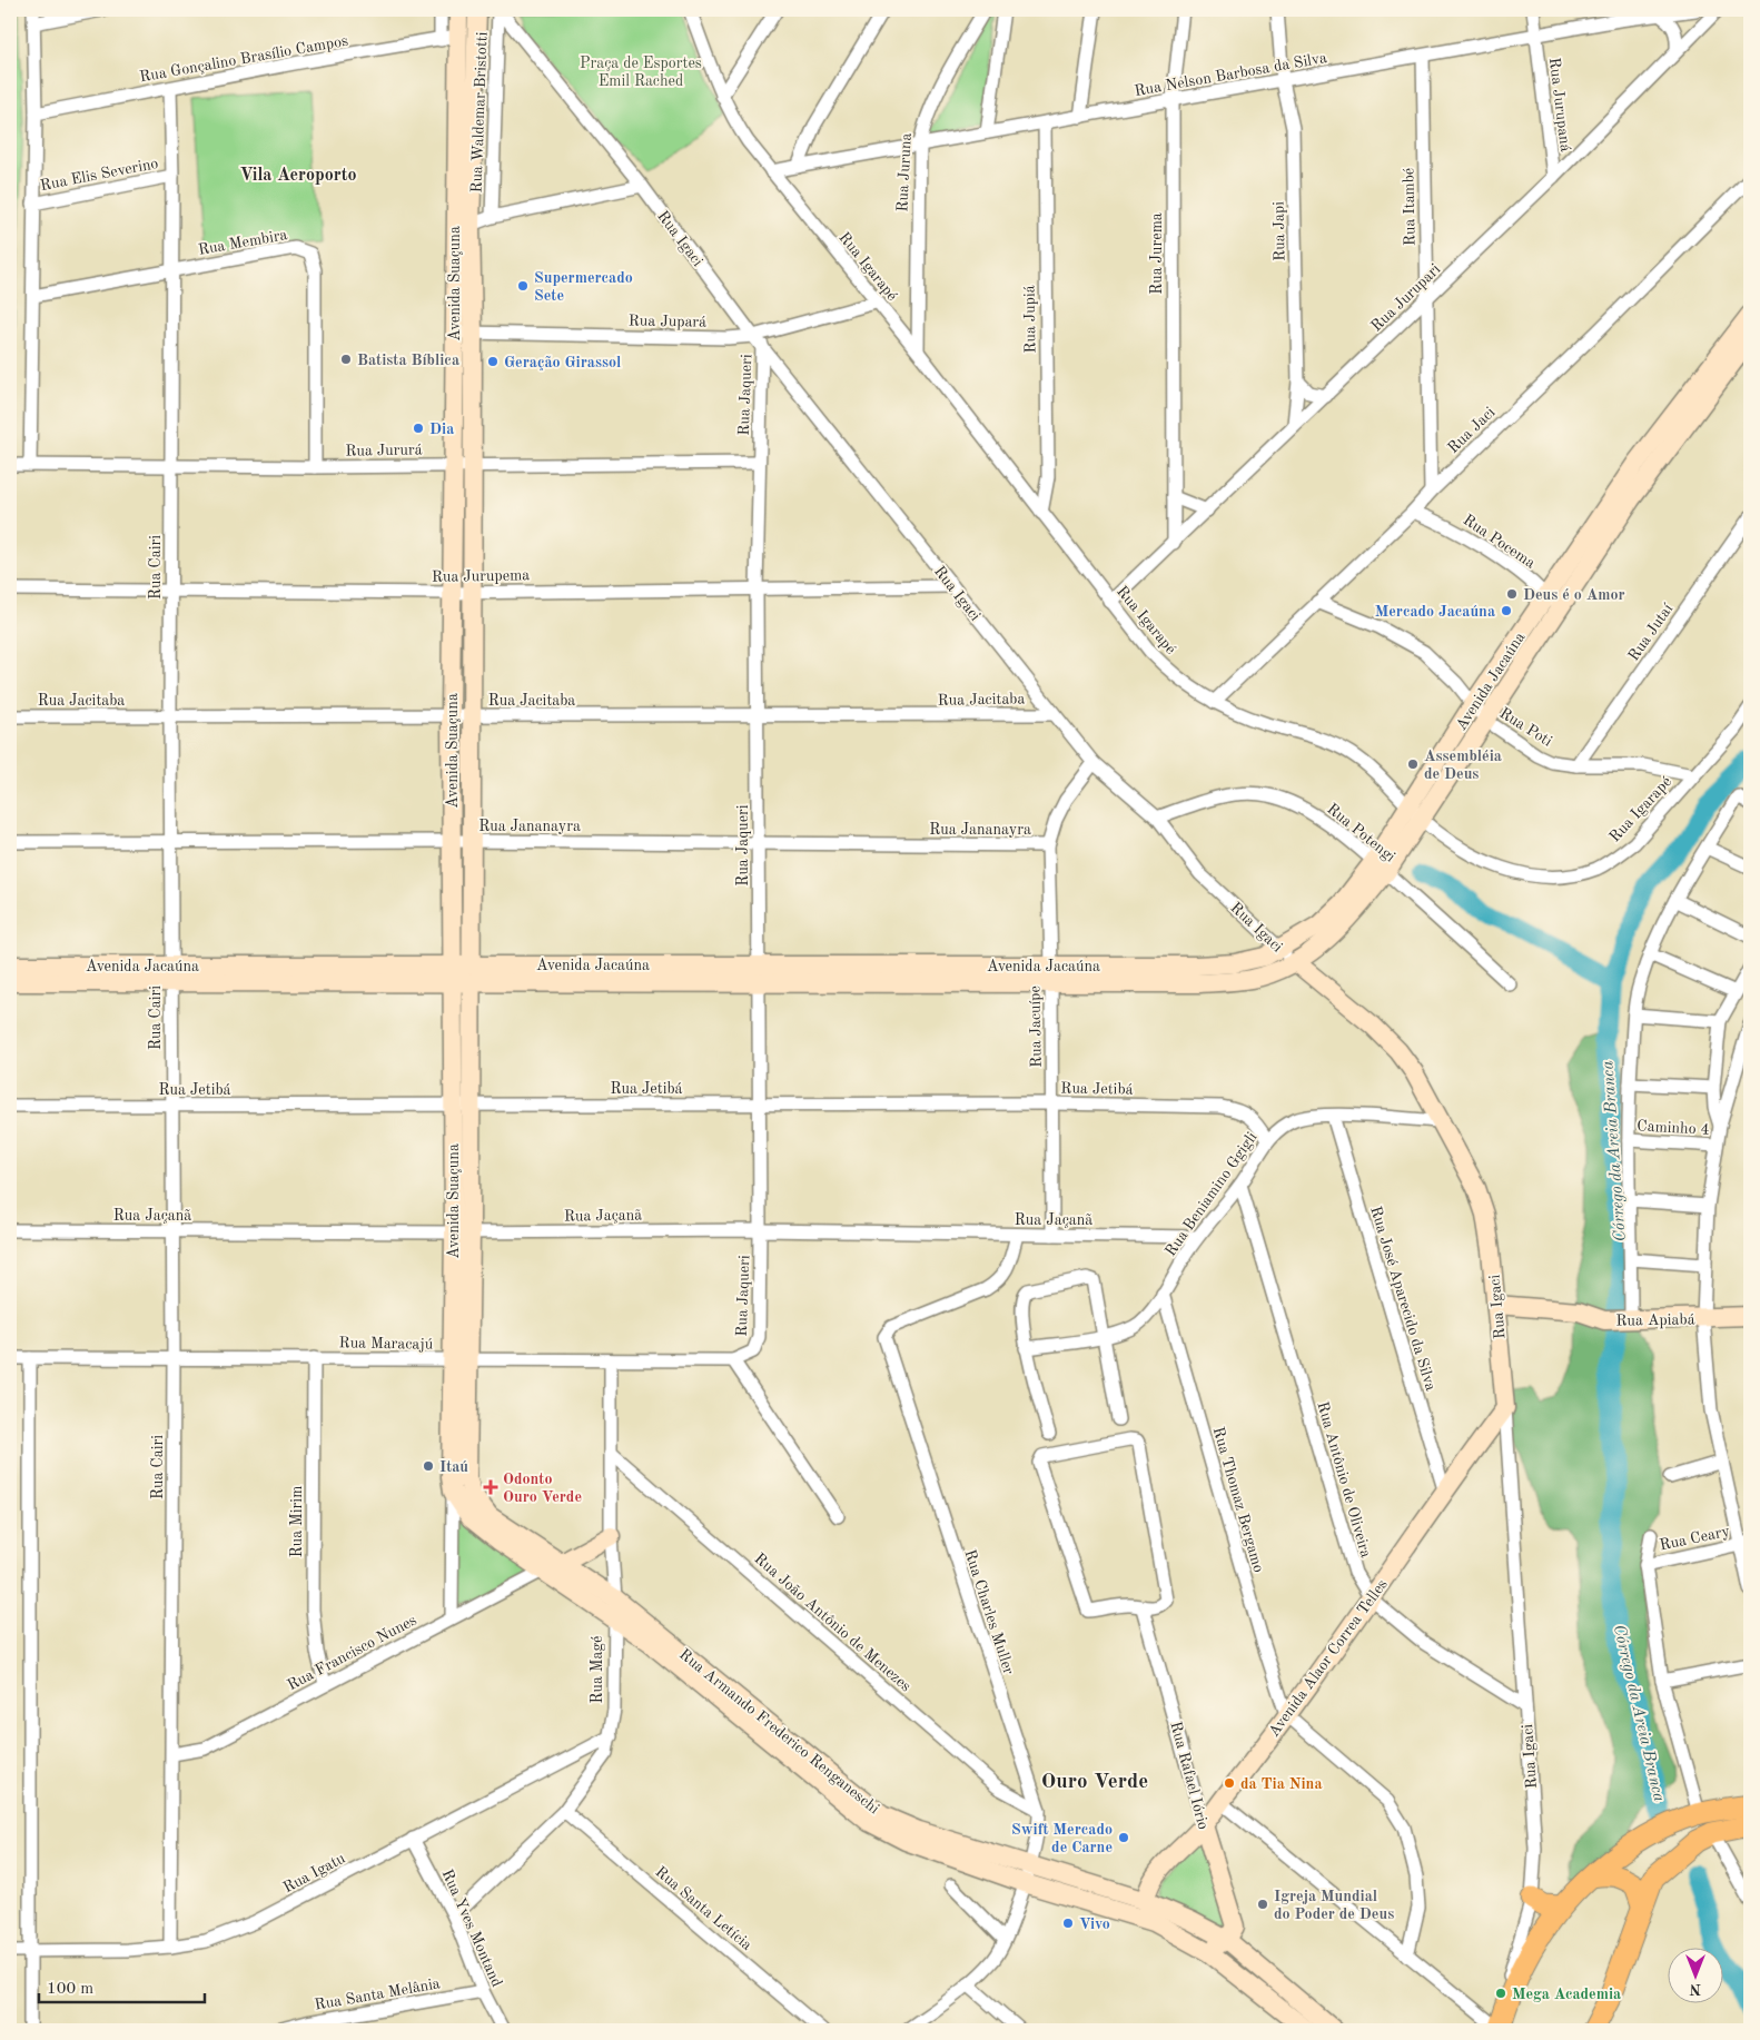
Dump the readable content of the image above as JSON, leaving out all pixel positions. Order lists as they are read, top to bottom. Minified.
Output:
{"streets":{"street":["Rua Gonçalino Brasílio Campos","Rua Nelson Barbosa da Silva","Rua Jurupaná","Rua Waldemar Bristotti","Rua Juruna","Rua Elis Severino","Rua Itambé","Rua Japi","Rua Igaci","Rua Membira","Rua Jurema","Rua Igarapé","Avenida Suaçuna","Rua Jurupari","Rua Jupiá","Rua Jupará","Rua Jaqueri","Rua Jaci","Rua Jururá","Rua Pocema","Rua Cairi","Rua Jurupema","Rua Jutaí","Avenida Jacaúna","Rua Jacitaba","Rua Poti","Rua Jananayra","Rua Potengi","Rua Jacuípe","Rua Jetibá","Caminho 4","Rua Beniamino Ggigli","Rua Jaçanã","Rua José Aparecido da Silva","Rua Apiabá","Rua Maracajú","Rua Antônio de Oliveira","Rua Thomaz Bergamo","Rua Mirim","Rua Ceary","Rua Charles Muller","Rua João Antônio de Menezes","Rua Francisco Nunes","Avenida Alaor Correa Telles","Rua Magé","Rua Armando Frederico Renganeschi","Rua Rafael Iório","Rua Igatu","Rua Santa Letícia","Rua Yves Montand","Rua Santa Melânia"]},"crossings":[["Rua Gonçalino Brasílio Campos","Avenida Suaçuna"],["Rua Gonçalino Brasílio Campos","Rua Cairi"],["Rua Nelson Barbosa da Silva","Rua Jurupaná"],["Rua Nelson Barbosa da Silva","Rua Juruna"],["Rua Nelson Barbosa da Silva","Rua Itambé"],["Rua Nelson Barbosa da Silva","Rua Japi"],["Rua Nelson Barbosa da Silva","Rua Jurema"],["Rua Nelson Barbosa da Silva","Rua Igarapé"],["Rua Nelson Barbosa da Silva","Rua Jupiá"],["Rua Jurupaná","Rua Jurupari"],["Rua Waldemar Bristotti","Rua Igaci"],["Rua Juruna","Rua Igarapé"],["Rua Elis Severino","Rua Cairi"],["Rua Itambé","Rua Jurupari"],["Rua Itambé","Rua Jaci"],["Rua Japi","Rua Jurupari"],["Rua Igaci","Rua Jupará"],["Rua Igaci","Rua Jaqueri"],["Rua Igaci","Rua Jurupema"],["Rua Igaci","Avenida Jacaúna"],["Rua Igaci","Rua Jacitaba"],["Rua Igaci","Rua Potengi"],["Rua Igaci","Rua Jacuípe"],["Rua Igaci","Rua Beniamino Ggigli"],["Rua Igaci","Rua Apiabá"],["Rua Igaci","Rua Antônio de Oliveira"],["Rua Igaci","Avenida Alaor Correa Telles"],["Rua Membira","Rua Jururá"],["Rua Membira","Rua Cairi"],["Rua Jurema","Rua Jurupari"],["Rua Igarapé","Rua Jurupari"],["Rua Igarapé","Rua Jupiá"],["Rua Igarapé","Rua Jupará"],["Rua Igarapé","Rua Jaci"],["Rua Igarapé","Avenida Jacaúna"],["Rua Igarapé","Rua Poti"],["Avenida Suaçuna","Rua Jupará"],["Avenida Suaçuna","Rua Jururá"],["Avenida Suaçuna","Rua Jurupema"],["Avenida Suaçuna","Avenida Jacaúna"],["Avenida Suaçuna","Rua Jacitaba"],["Avenida Suaçuna","Rua Jananayra"],["Avenida Suaçuna","Rua Jetibá"],["Avenida Suaçuna","Rua Jaçanã"],["Avenida Suaçuna","Rua Maracajú"],["Avenida Suaçuna","Rua Armando Frederico Renganeschi"],["Rua Jupará","Rua Jaqueri"],["Rua Jaqueri","Rua Jururá"],["Rua Jaqueri","Rua Jurupema"],["Rua Jaqueri","Avenida Jacaúna"],["Rua Jaqueri","Rua Jacitaba"],["Rua Jaqueri","Rua Jananayra"],["Rua Jaqueri","Rua Jetibá"],["Rua Jaqueri","Rua Jaçanã"],["Rua Jaqueri","Rua Maracajú"],["Rua Jaci","Rua Pocema"],["Rua Jaci","Rua Poti"],["Rua Jururá","Rua Cairi"],["Rua Pocema","Avenida Jacaúna"],["Rua Cairi","Rua Jurupema"],["Rua Cairi","Avenida Jacaúna"],["Rua Cairi","Rua Jacitaba"],["Rua Cairi","Rua Jananayra"],["Rua Cairi","Rua Jetibá"],["Rua Cairi","Rua Jaçanã"],["Rua Cairi","Rua Maracajú"],["Rua Cairi","Rua Francisco Nunes"],["Rua Cairi","Rua Igatu"],["Rua Jutaí","Rua Poti"],["Avenida Jacaúna","Rua Poti"],["Avenida Jacaúna","Rua Potengi"],["Avenida Jacaúna","Rua Jacuípe"],["Rua Jananayra","Rua Jacuípe"],["Rua Jacuípe","Rua Jetibá"],["Rua Jacuípe","Rua Jaçanã"],["Rua Jetibá","Rua Beniamino Ggigli"],["Rua Beniamino Ggigli","Rua Jaçanã"],["Rua Beniamino Ggigli","Rua José Aparecido da Silva"],["Rua Beniamino Ggigli","Rua Antônio de Oliveira"],["Rua Beniamino Ggigli","Rua Thomaz Bergamo"],["Rua Jaçanã","Rua Charles Muller"],["Rua José Aparecido da Silva","Avenida Alaor Correa Telles"],["Rua Maracajú","Rua Mirim"],["Rua Maracajú","Rua Magé"],["Rua Antônio de Oliveira","Avenida Alaor Correa Telles"],["Rua Thomaz Bergamo","Avenida Alaor Correa Telles"],["Rua Mirim","Rua Francisco Nunes"],["Rua Charles Muller","Rua João Antônio de Menezes"],["Rua Charles Muller","Rua Armando Frederico Renganeschi"],["Rua João Antônio de Menezes","Rua Magé"],["Rua Francisco Nunes","Rua Armando Frederico Renganeschi"],["Avenida Alaor Correa Telles","Rua Armando Frederico Renganeschi"],["Avenida Alaor Correa Telles","Rua Rafael Iório"],["Rua Magé","Rua Armando Frederico Renganeschi"],["Rua Magé","Rua Igatu"],["Rua Magé","Rua Santa Letícia"],["Rua Magé","Rua Yves Montand"],["Rua Armando Frederico Renganeschi","Rua Rafael Iório"],["Rua Igatu","Rua Yves Montand"],["Rua Yves Montand","Rua Santa Melânia"]],"districts":["Vila Aeroporto","Ouro Verde"],"water":["Córrego da Areia Branca"],"parks":["Praça de Esportes Emil Rached"],"places":{"other":["Supermercado Sete","Batista Bíblica","Geração Girassol","Dia","Deus é o Amor","Mercado Jacaúna","Assembléia de Deus","Itaú","da Tia Nina","Swift Mercado de Carne","Igreja Mundial do Poder de Deus","Vivo","Mega Academia"],"health":["Odonto Ouro Verde"]},"scale_bar":"100 m","north":"bottom"}
